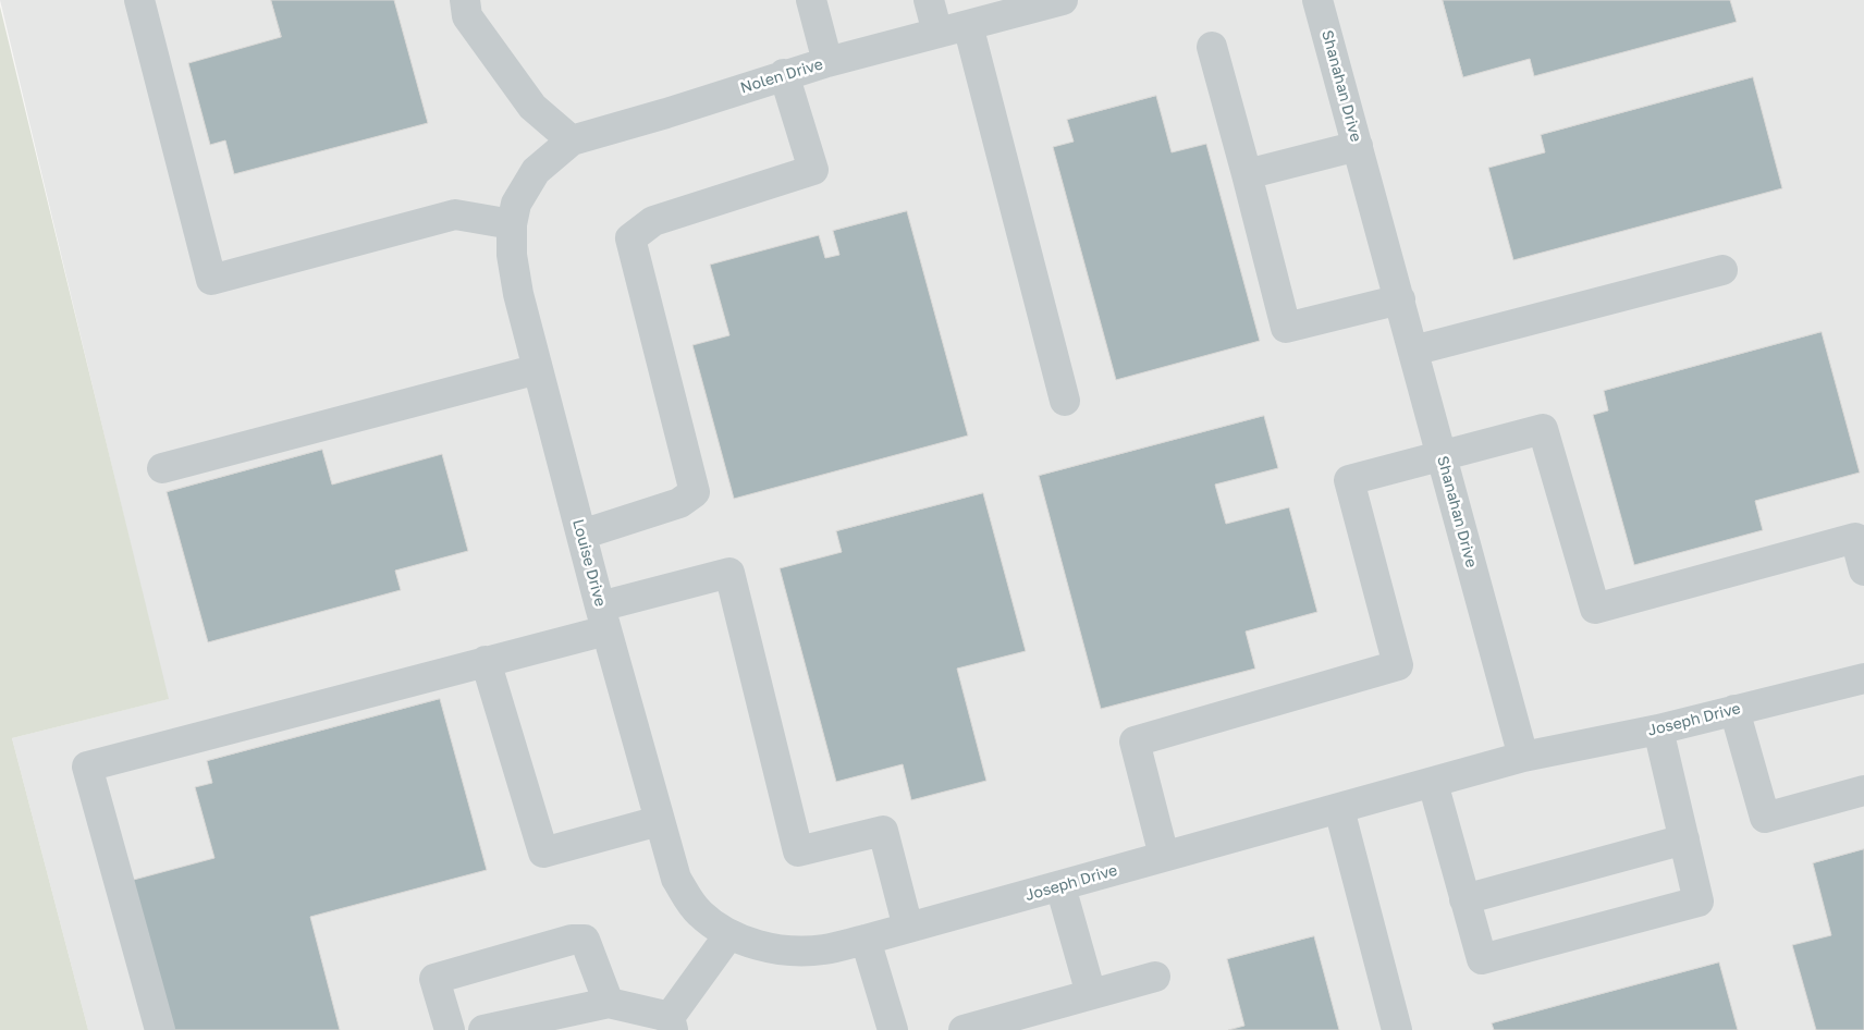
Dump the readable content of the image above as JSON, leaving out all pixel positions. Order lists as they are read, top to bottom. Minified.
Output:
{"streets":{"street":["Nolen Drive","Shanahan Drive","Louise Drive","Joseph Drive"]},"crossings":[["Nolen Drive","Louise Drive"],["Shanahan Drive","Joseph Drive"],["Louise Drive","Joseph Drive"]]}
